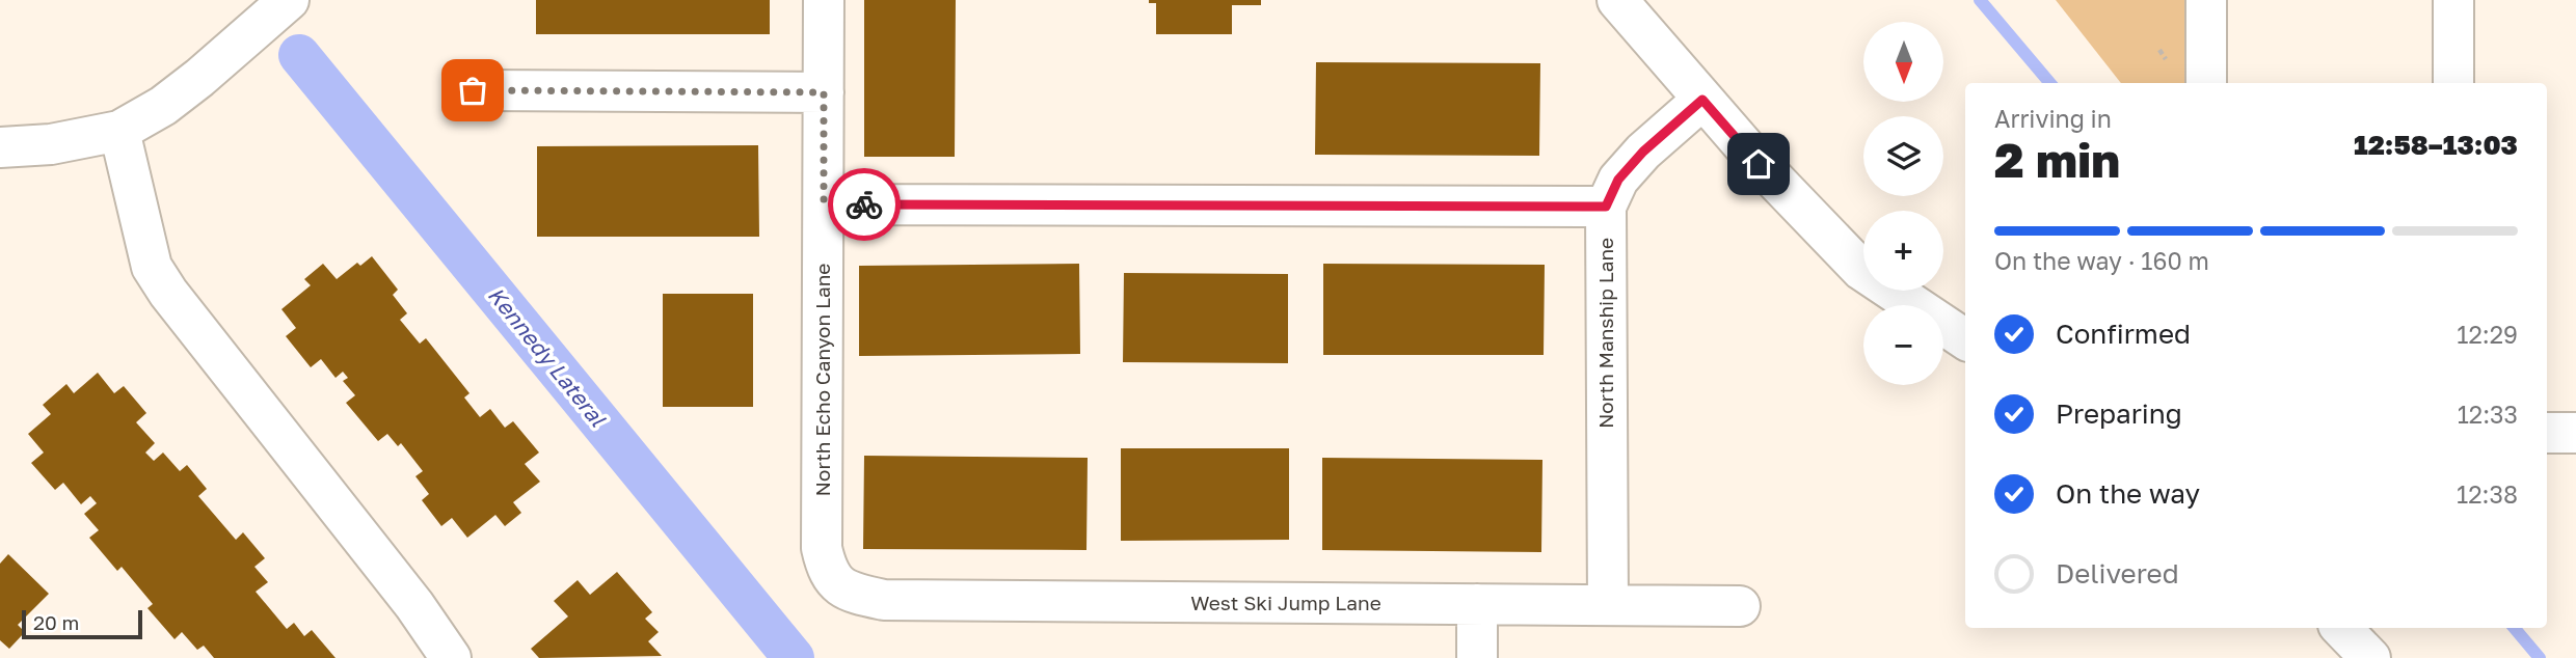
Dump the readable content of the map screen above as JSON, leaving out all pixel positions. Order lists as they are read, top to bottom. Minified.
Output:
{"streets":{"street":["North Manship Lane","North Echo Canyon Lane","West Ski Jump Lane"]},"crossings":[["North Manship Lane","West Ski Jump Lane"],["North Echo Canyon Lane","West Ski Jump Lane"]],"water":["Kennedy Lateral"],"scale_bar":"20 m","north":"bottom","page":{"map_buttons":["+","−"],"heading":["2 min","Arriving in","12:58–13:03"],"bar":"On the way · 160 m","list":[["Confirmed","12:29"],["Preparing","12:33"],["On the way","12:38"],"Delivered"],"scale":"20 m"}}
